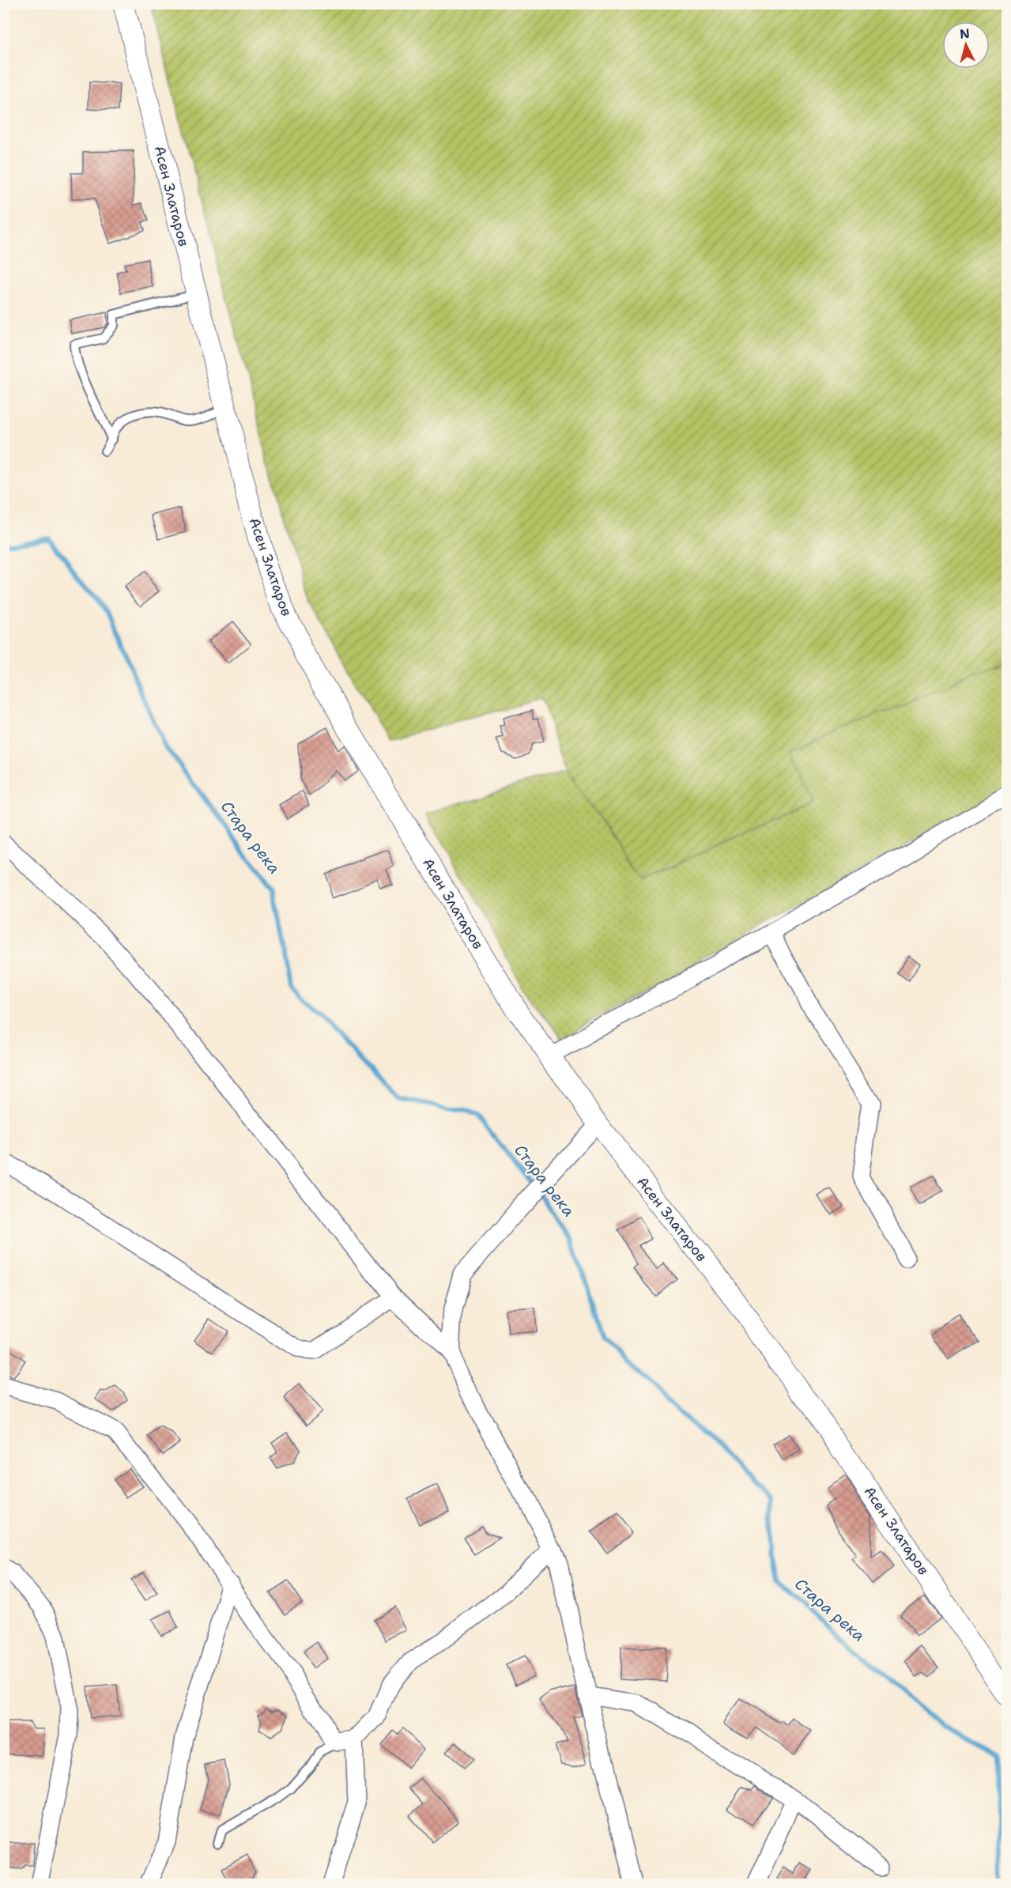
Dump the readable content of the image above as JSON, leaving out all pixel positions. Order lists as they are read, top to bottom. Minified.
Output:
{"streets":{"street":["Асен Златаров"]},"water":["Стара река"],"north":"top"}
